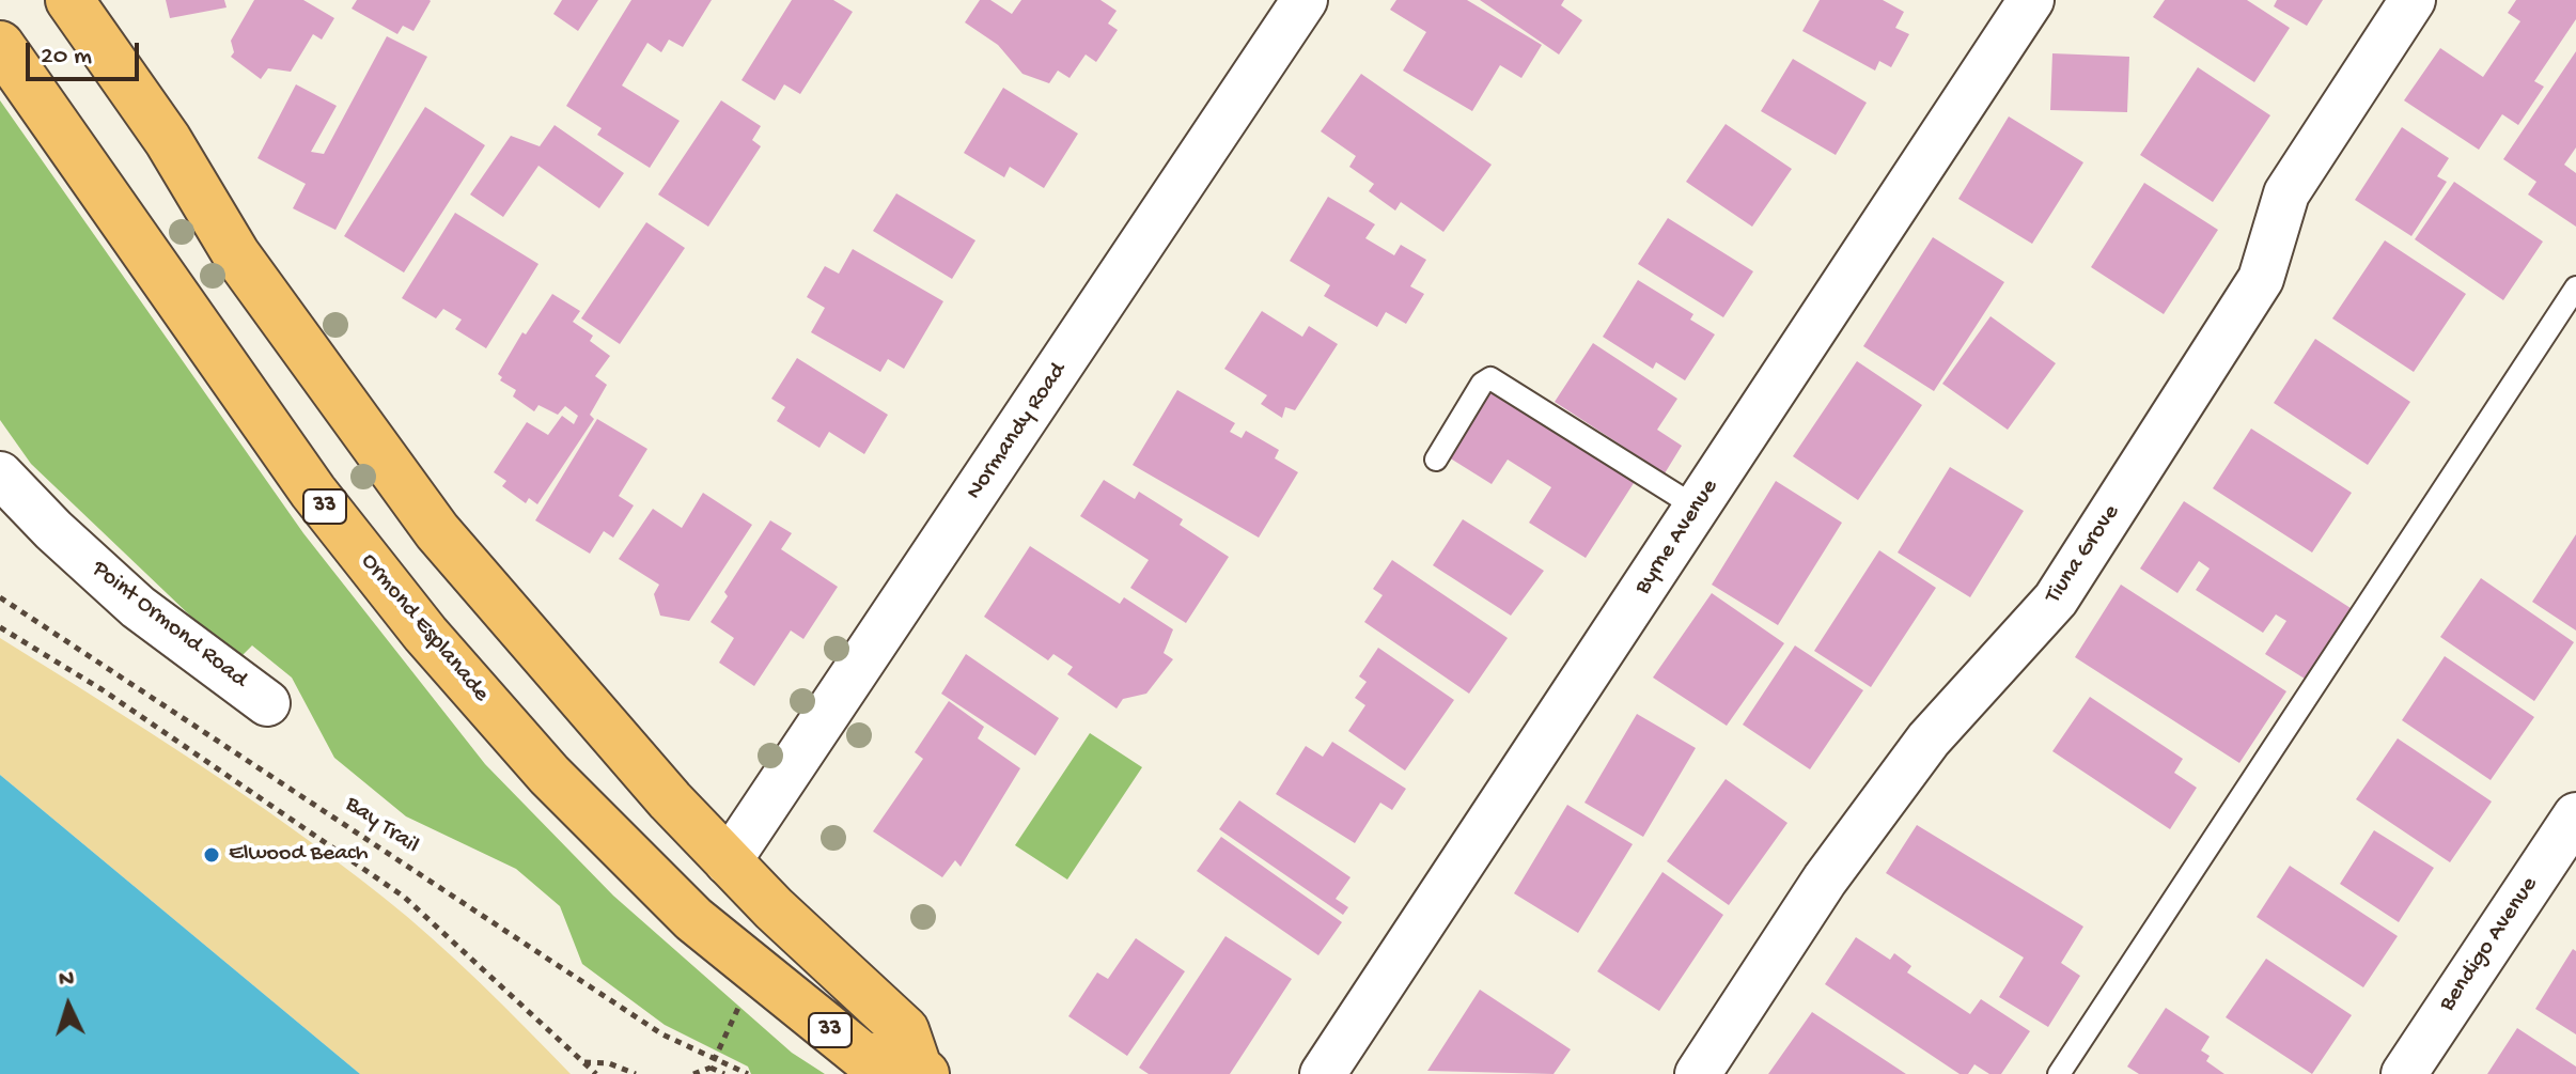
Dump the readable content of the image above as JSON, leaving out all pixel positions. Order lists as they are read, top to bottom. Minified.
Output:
{"streets":{"main road":["33","Ormond Esplanade"],"street":["Normandy Road","Byrne Avenue","Tiuna Grove","Point Ormond Road","Bendigo Avenue"],"path":["Bay Trail"]},"crossings":[["Normandy Road","Ormond Esplanade"]],"places":["Elwood Beach"],"scale_bar":"20 m","north":"top"}
